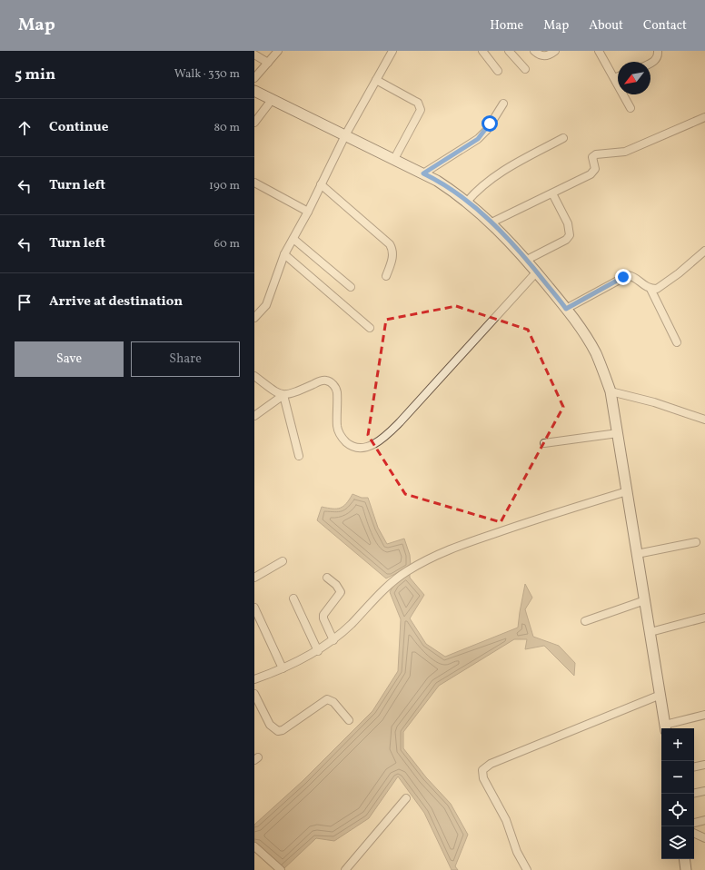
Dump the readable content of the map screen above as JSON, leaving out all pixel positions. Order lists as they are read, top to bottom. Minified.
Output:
{"north":"bottom left","page":{"header":"Map","nav":["Home","Map","About","Contact"],"heading":["5 min","Walk · 330 m"],"list":[["Continue","80 m"],["Turn left","190 m"],["Turn left","60 m"],"Arrive at destination"],"buttons":["Save","Share"],"map_buttons":["+","−"]}}
